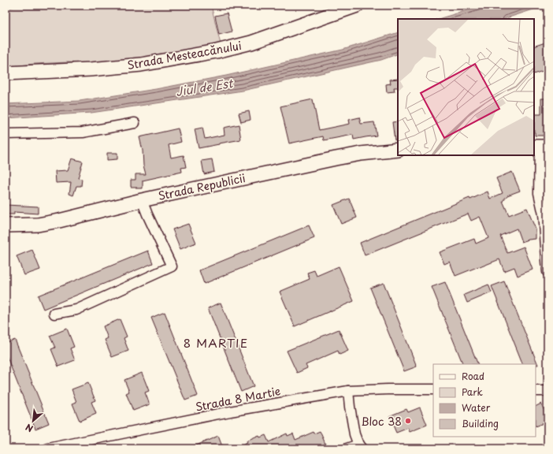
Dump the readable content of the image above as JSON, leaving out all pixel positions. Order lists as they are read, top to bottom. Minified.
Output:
{"streets":{"main road":["Strada Mesteacănului","Strada Republicii"],"street":["Strada 8 Martie"]},"districts":["8 MARTIE"],"water":["Jiul de Est"],"places":["Bloc 38"],"legend":["Road","Park","Water","Building"],"north":"bottom left"}
